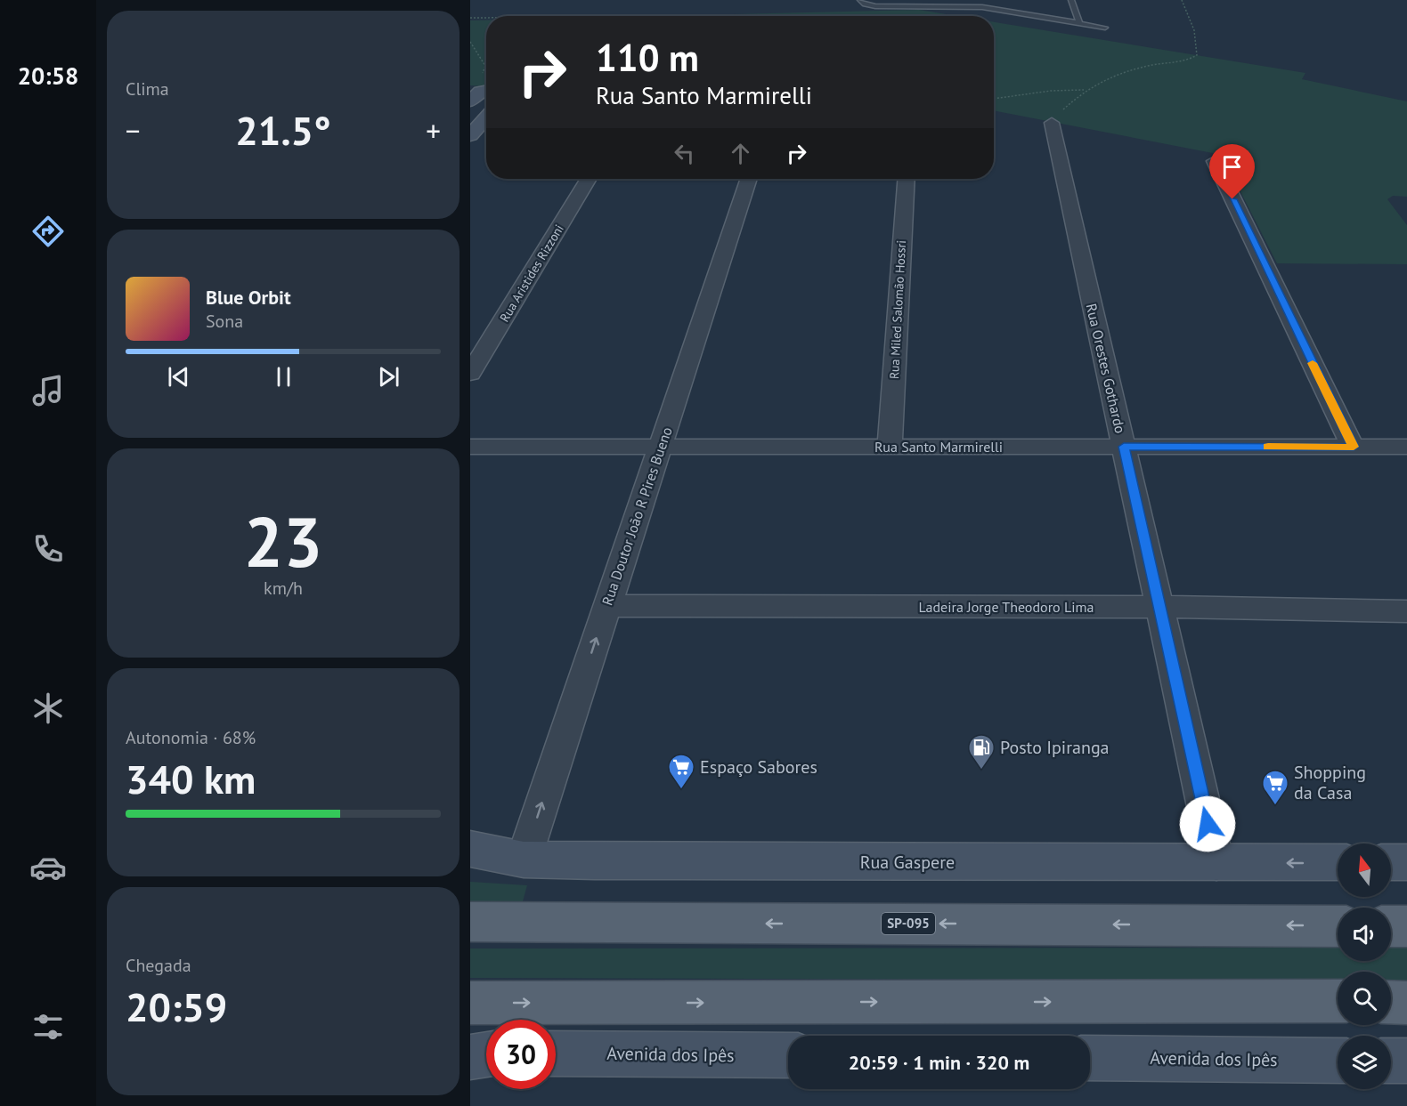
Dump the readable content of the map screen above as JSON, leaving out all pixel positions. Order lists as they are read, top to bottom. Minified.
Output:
{"streets":{"main road":["SP-095"],"street":["Rua Aristides Rizzoni","Rua Miled Salomão Hossri","Rua Orestes Gothardo","Rua Santo Marmirelli","Rua Doutor João R Pires Bueno","Ladeira Jorge Theodoro Lima","Rua Gaspere","Avenida dos Ipês"]},"crossings":[["Rua Miled Salomão Hossri","Rua Santo Marmirelli"],["Rua Orestes Gothardo","Rua Santo Marmirelli"],["Rua Orestes Gothardo","Ladeira Jorge Theodoro Lima"],["Rua Orestes Gothardo","Rua Gaspere"],["Rua Santo Marmirelli","Rua Doutor João R Pires Bueno"],["Rua Doutor João R Pires Bueno","Ladeira Jorge Theodoro Lima"],["Rua Doutor João R Pires Bueno","Rua Gaspere"]],"one_way":["Rua Doutor João R Pires Bueno"],"places":{"fuel station":["Posto Ipiranga"],"supermarket":["Espaço Sabores","Shopping da Casa"]},"north":"top","page":{"tabs":"20:58","tile":["Clima",["23","km/h"],["Autonomia · 68%","340 km"],["Chegada","20:59"]],"turn":["110 m","Rua Santo Marmirelli"],"heat":["−","21.5°","+"],"song":["Blue Orbit","Sona"],"limit":"30","trip":"20:59 · 1 min · 320 m"}}
